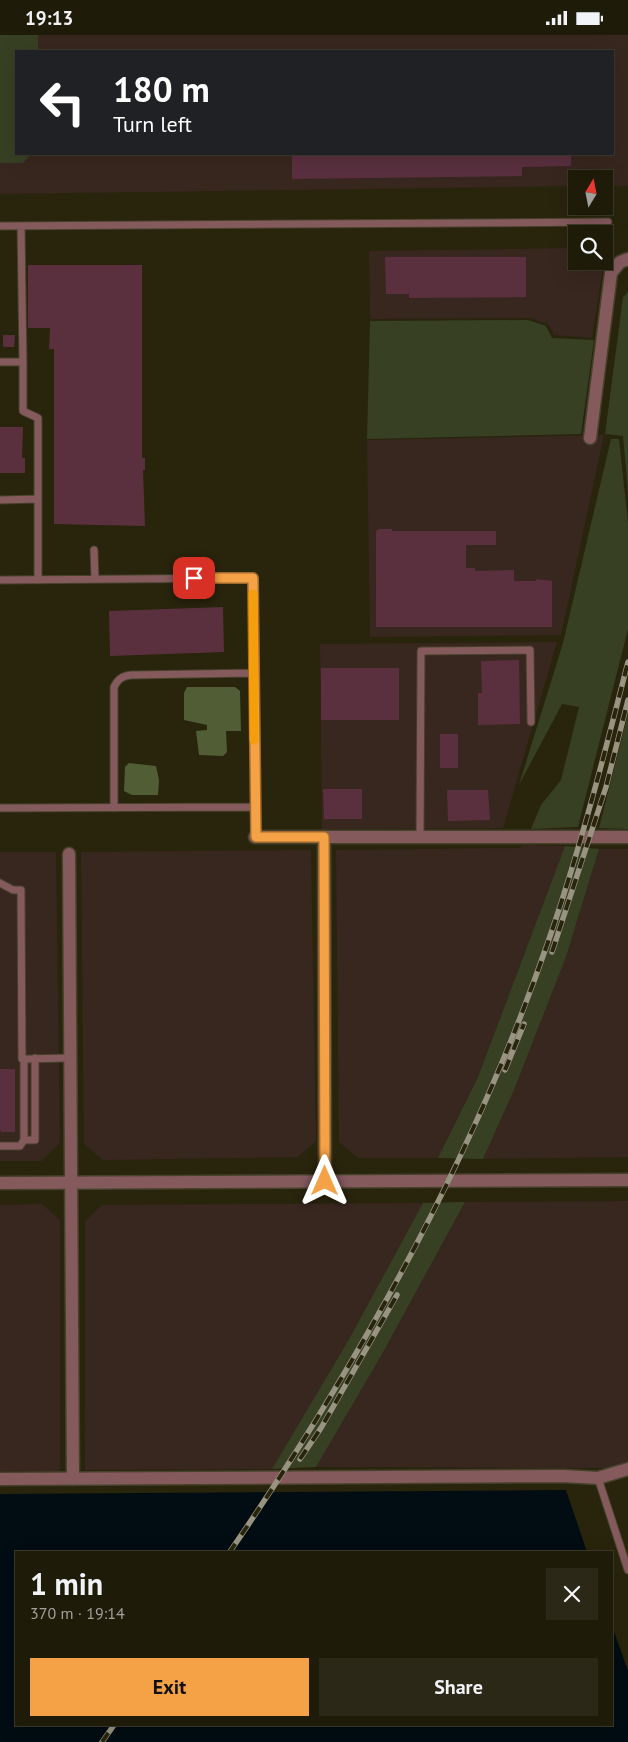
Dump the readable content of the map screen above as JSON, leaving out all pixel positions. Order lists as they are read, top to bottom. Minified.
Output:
{"north":"top","page":{"status":"19:13","turn":["180 m","Turn left"],"heading":["1 min","370 m · 19:14"],"buttons":["Exit","Share"]}}
